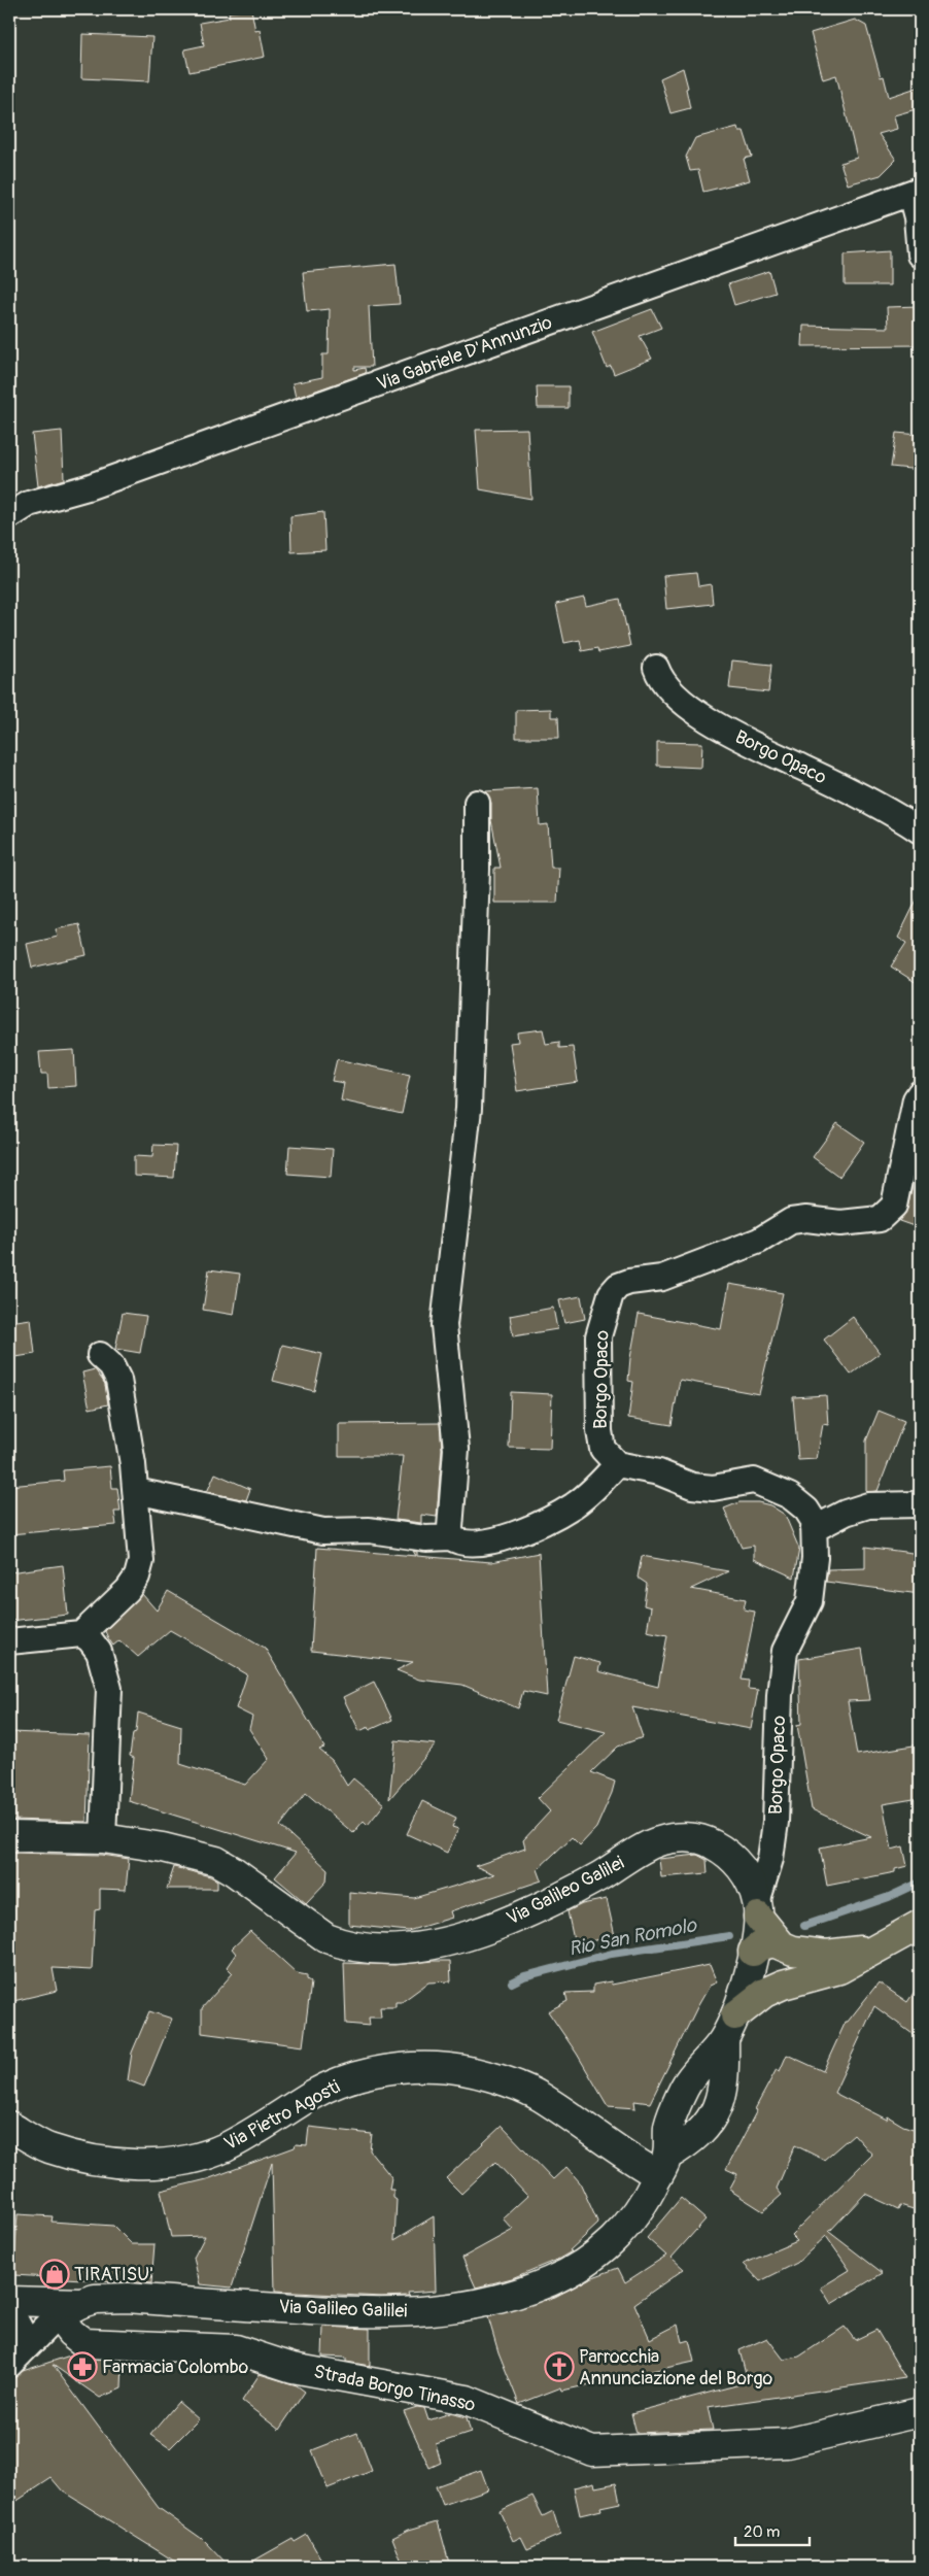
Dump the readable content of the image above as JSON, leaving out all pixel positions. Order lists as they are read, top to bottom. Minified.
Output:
{"streets":{"main road":["Via Galileo Galilei","Via Pietro Agosti","Strada Borgo Tinasso"],"street":["Via Gabriele D'Annunzio","Borgo Opaco"]},"crossings":[["Borgo Opaco","Via Galileo Galilei"],["Via Galileo Galilei","Via Pietro Agosti"],["Via Galileo Galilei","Strada Borgo Tinasso"]],"water":["Rio San Romolo"],"places":{"shop":["TIRATISU'"],"pharmacy":["Farmacia Colombo"],"church":["Parrocchia Annunciazione del Borgo"]},"scale_bar":"20 m"}
